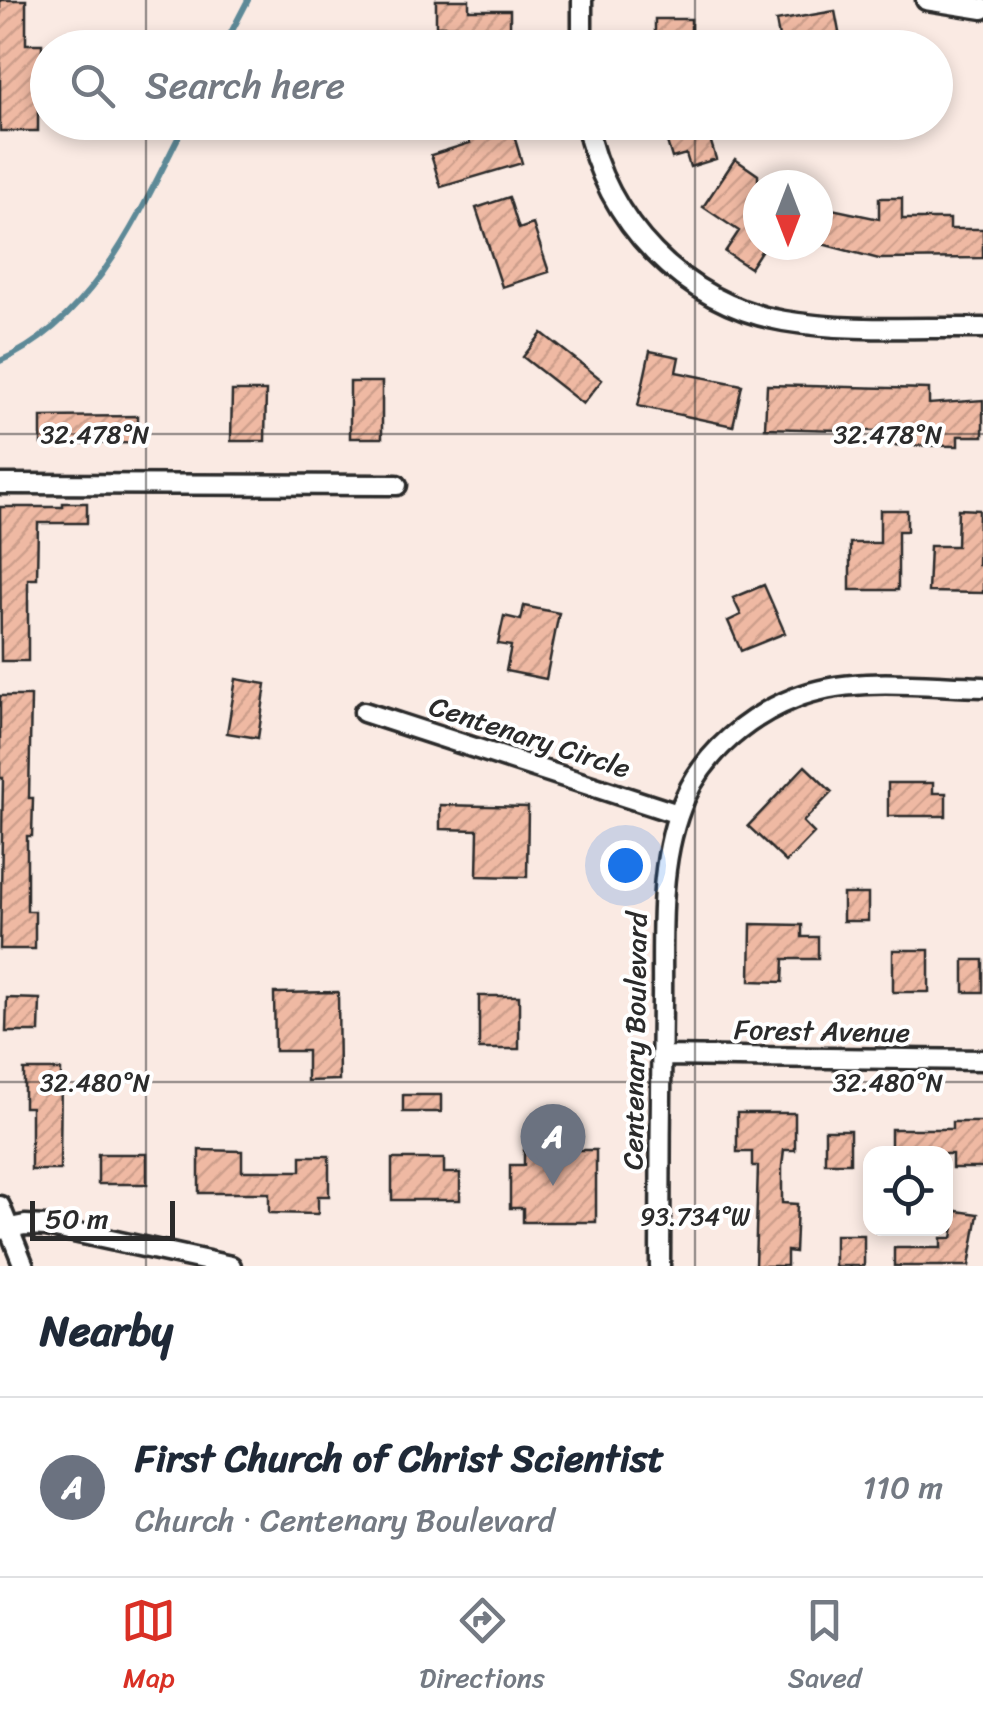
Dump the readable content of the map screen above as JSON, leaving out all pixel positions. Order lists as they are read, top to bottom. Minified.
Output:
{"streets":{"street":["Centenary Circle","Forest Avenue","Centenary Boulevard"]},"crossings":[["Centenary Circle","Centenary Boulevard"],["Forest Avenue","Centenary Boulevard"]],"scale_bar":"50 m","north":"bottom","page":{"search":"Search here","pins":"A","scale":"50 m","heading":"Nearby","list":[{"mark":"A","name":"First Church of Christ Scientist","note":"Church · Centenary Boulevard","value":"110 m"}],"nav":["Map","Directions","Saved"]},"coordinates":["32.478°N","32.480°N","93.734°W"]}
